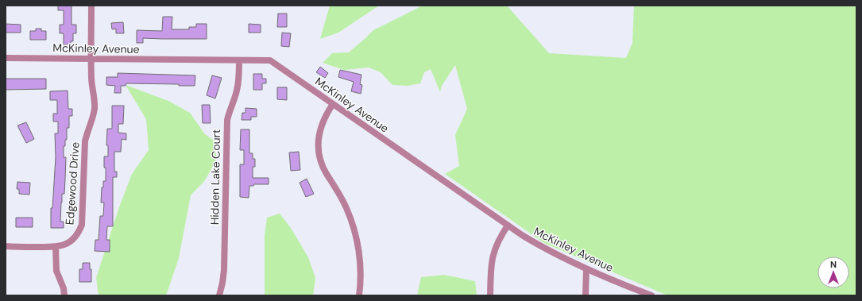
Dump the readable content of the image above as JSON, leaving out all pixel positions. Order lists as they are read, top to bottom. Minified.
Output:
{"streets":{"street":["McKinley Avenue","Hidden Lake Court","Edgewood Drive"]},"crossings":[["McKinley Avenue","Hidden Lake Court"],["McKinley Avenue","Edgewood Drive"]],"north":"top"}
